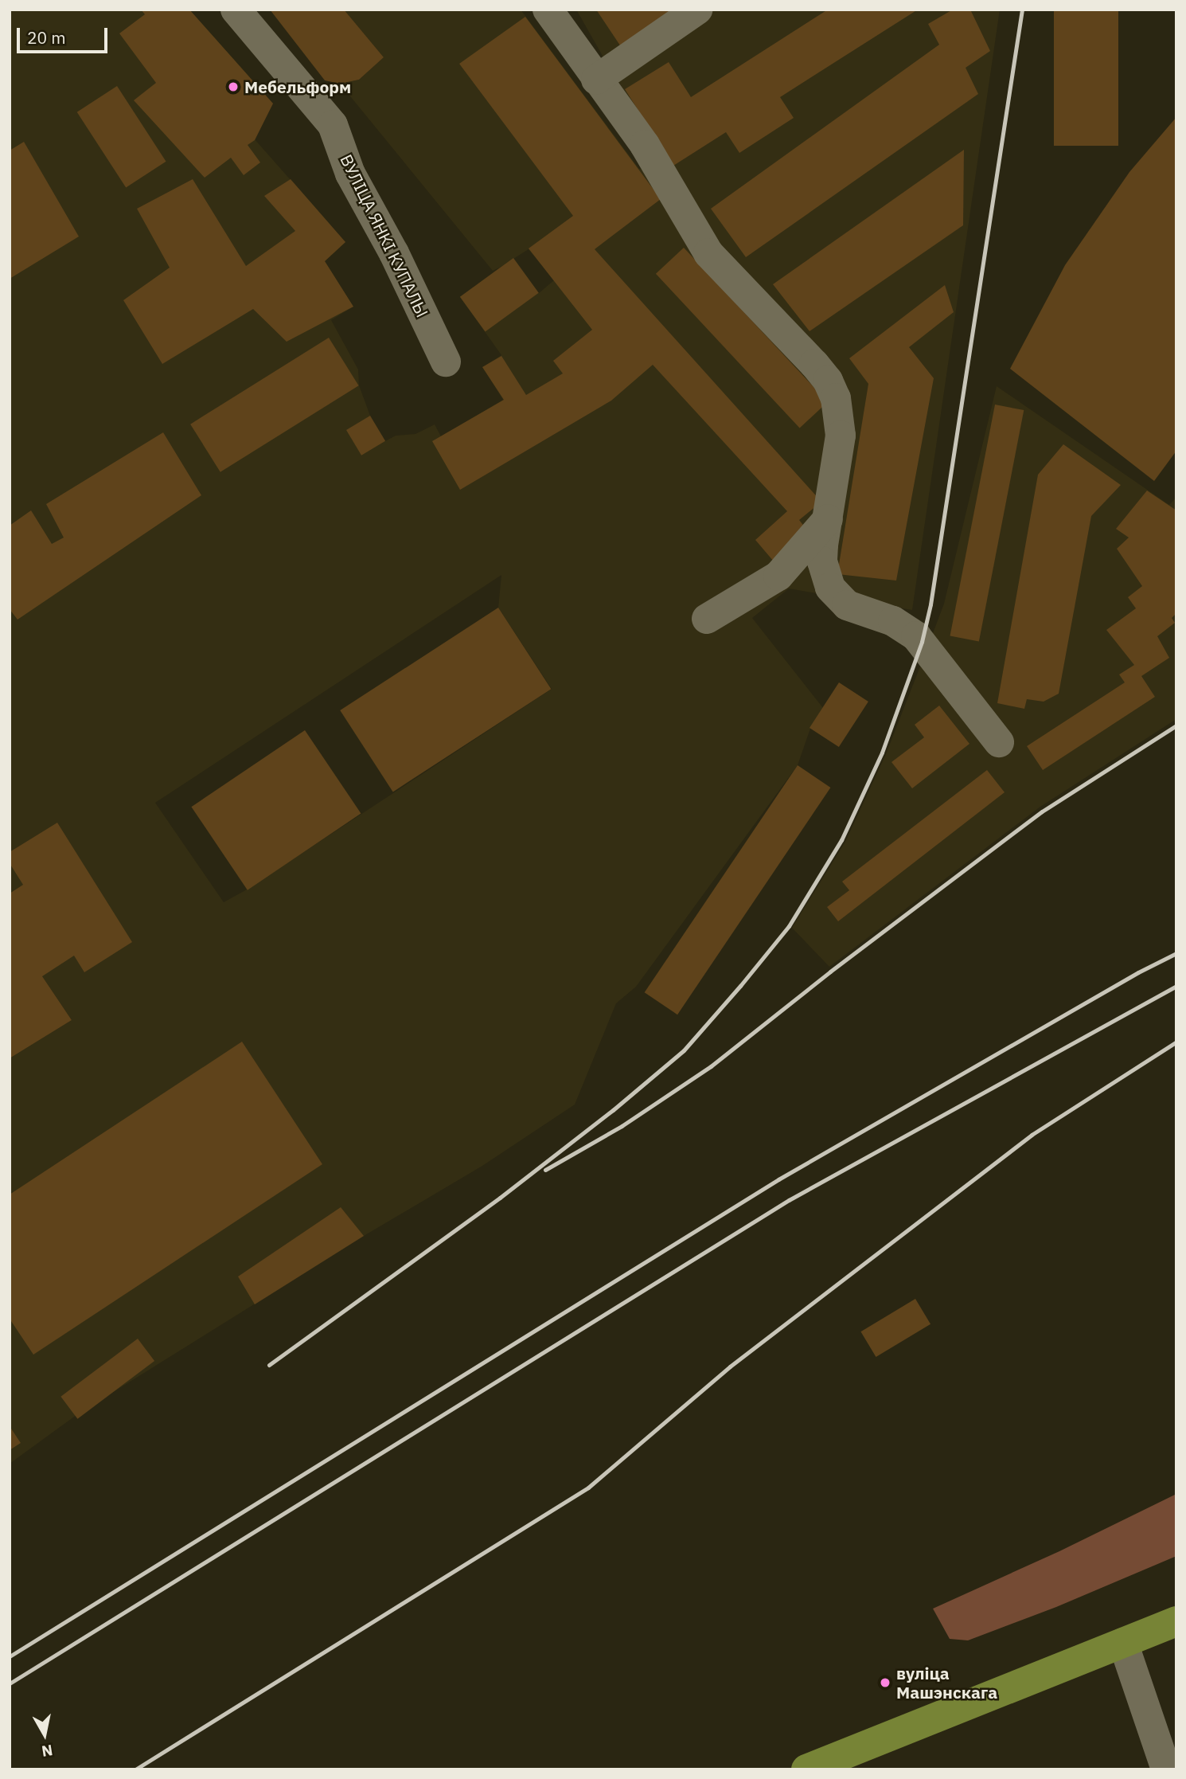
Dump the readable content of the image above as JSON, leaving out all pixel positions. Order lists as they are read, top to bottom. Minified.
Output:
{"streets":{"street":["ВУЛІЦА ЯНКІ КУПАЛЫ"]},"places":["Мебельформ","вуліца Машэнскага"],"scale_bar":"20 m","north":"bottom"}
